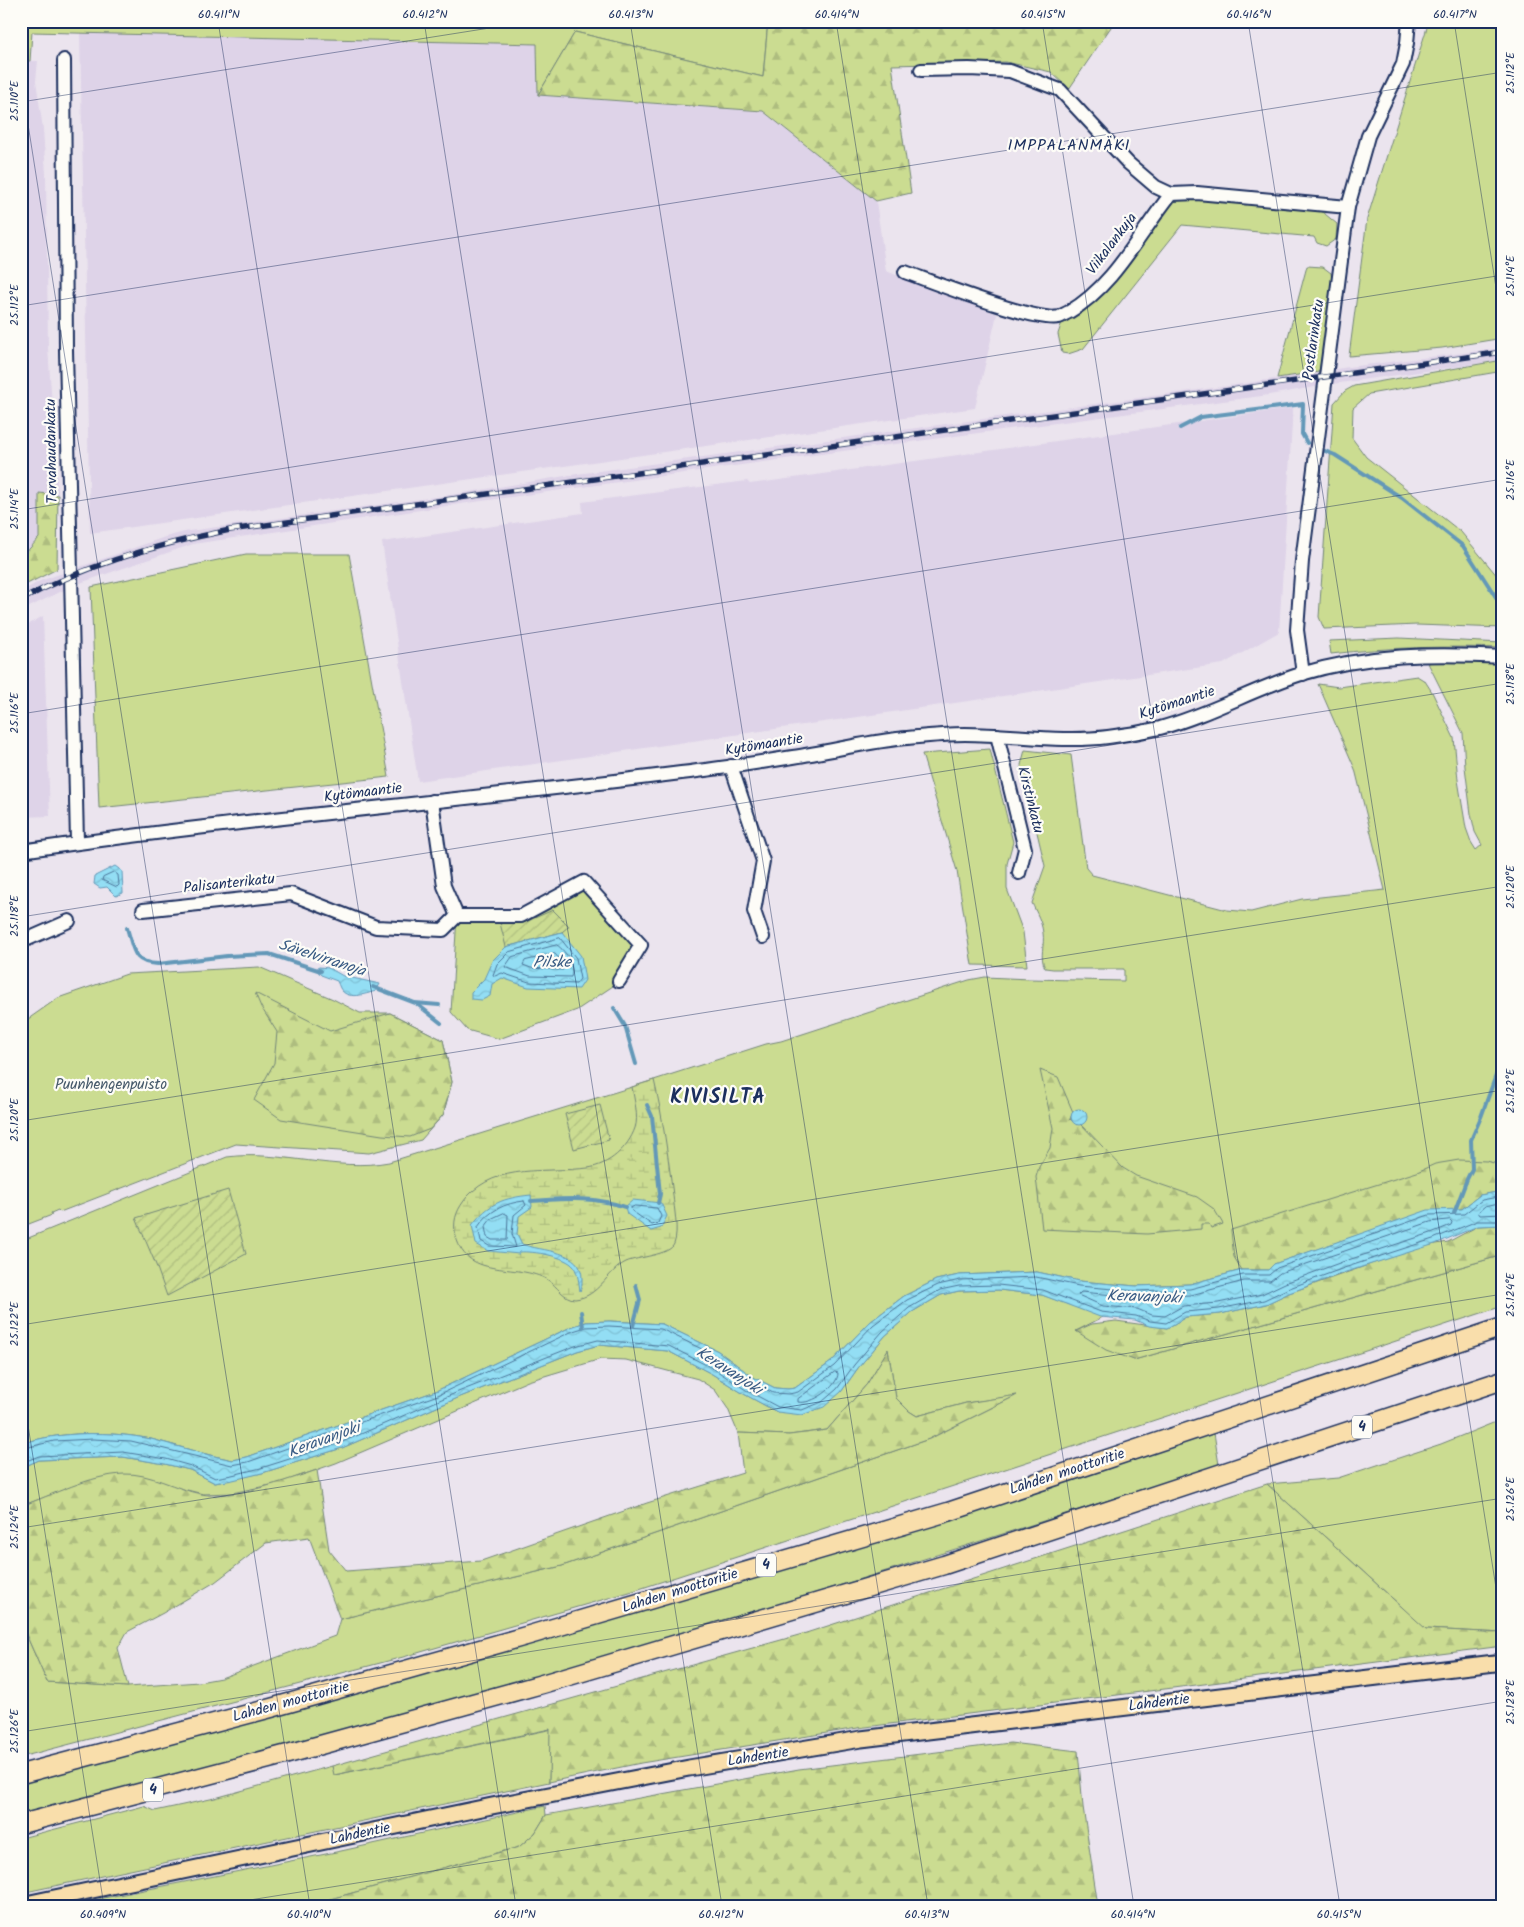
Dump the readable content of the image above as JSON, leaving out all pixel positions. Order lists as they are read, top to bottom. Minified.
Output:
{"streets":{"highway":["4","Lahden moottoritie"],"main road":["Lahdentie"],"street":["Viikalankuja","Postlarinkatu","Tervahaudankatu","Kytömaantie","Kirstinkatu","Palisanterikatu"]},"crossings":[["Postlarinkatu","Kytömaantie"],["Tervahaudankatu","Kytömaantie"],["Kytömaantie","Kirstinkatu"]],"districts":["IMPPALANMÄKI","KIVISILTA"],"water":["Sävelvirranoja","Pilske","Keravanjoki"],"parks":["Puunhengenpuisto"],"coordinates":["60.411°N","60.412°N","60.413°N","60.414°N","60.415°N","60.416°N","60.417°N","25.112°E","25.110°E","25.114°E","25.116°E","25.118°E","25.120°E","25.122°E","25.124°E","25.126°E","25.128°E","60.409°N","60.410°N"]}
